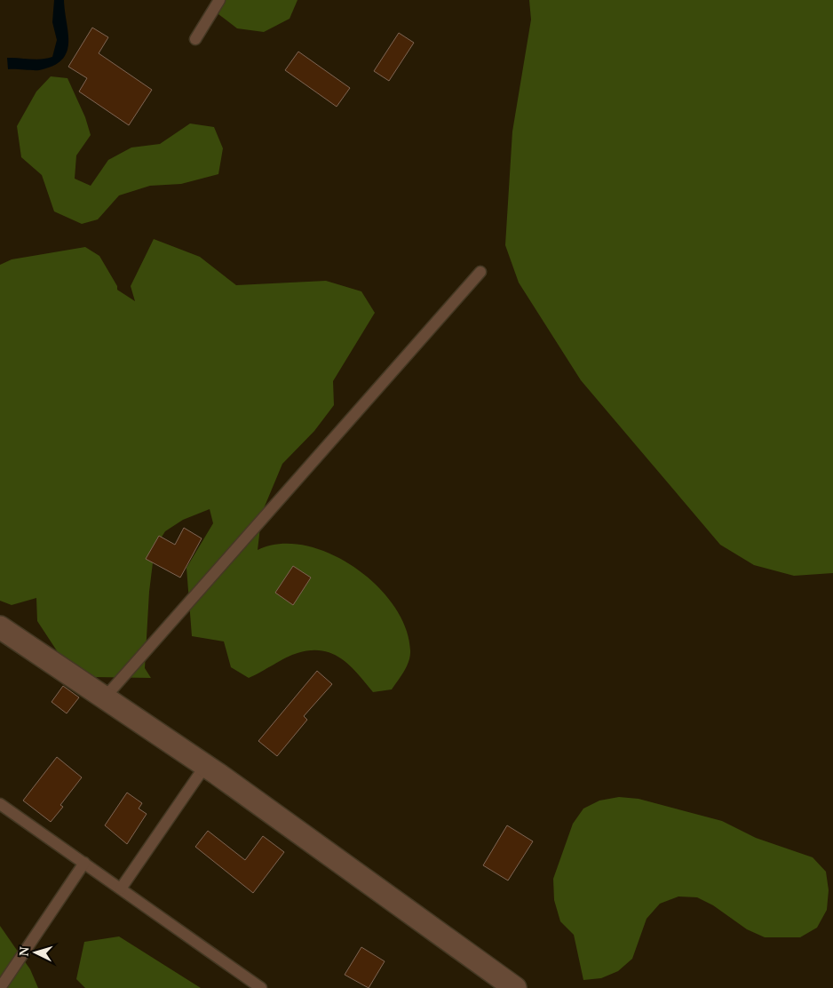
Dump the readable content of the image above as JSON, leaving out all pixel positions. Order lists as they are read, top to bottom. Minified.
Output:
{"north":"left"}
